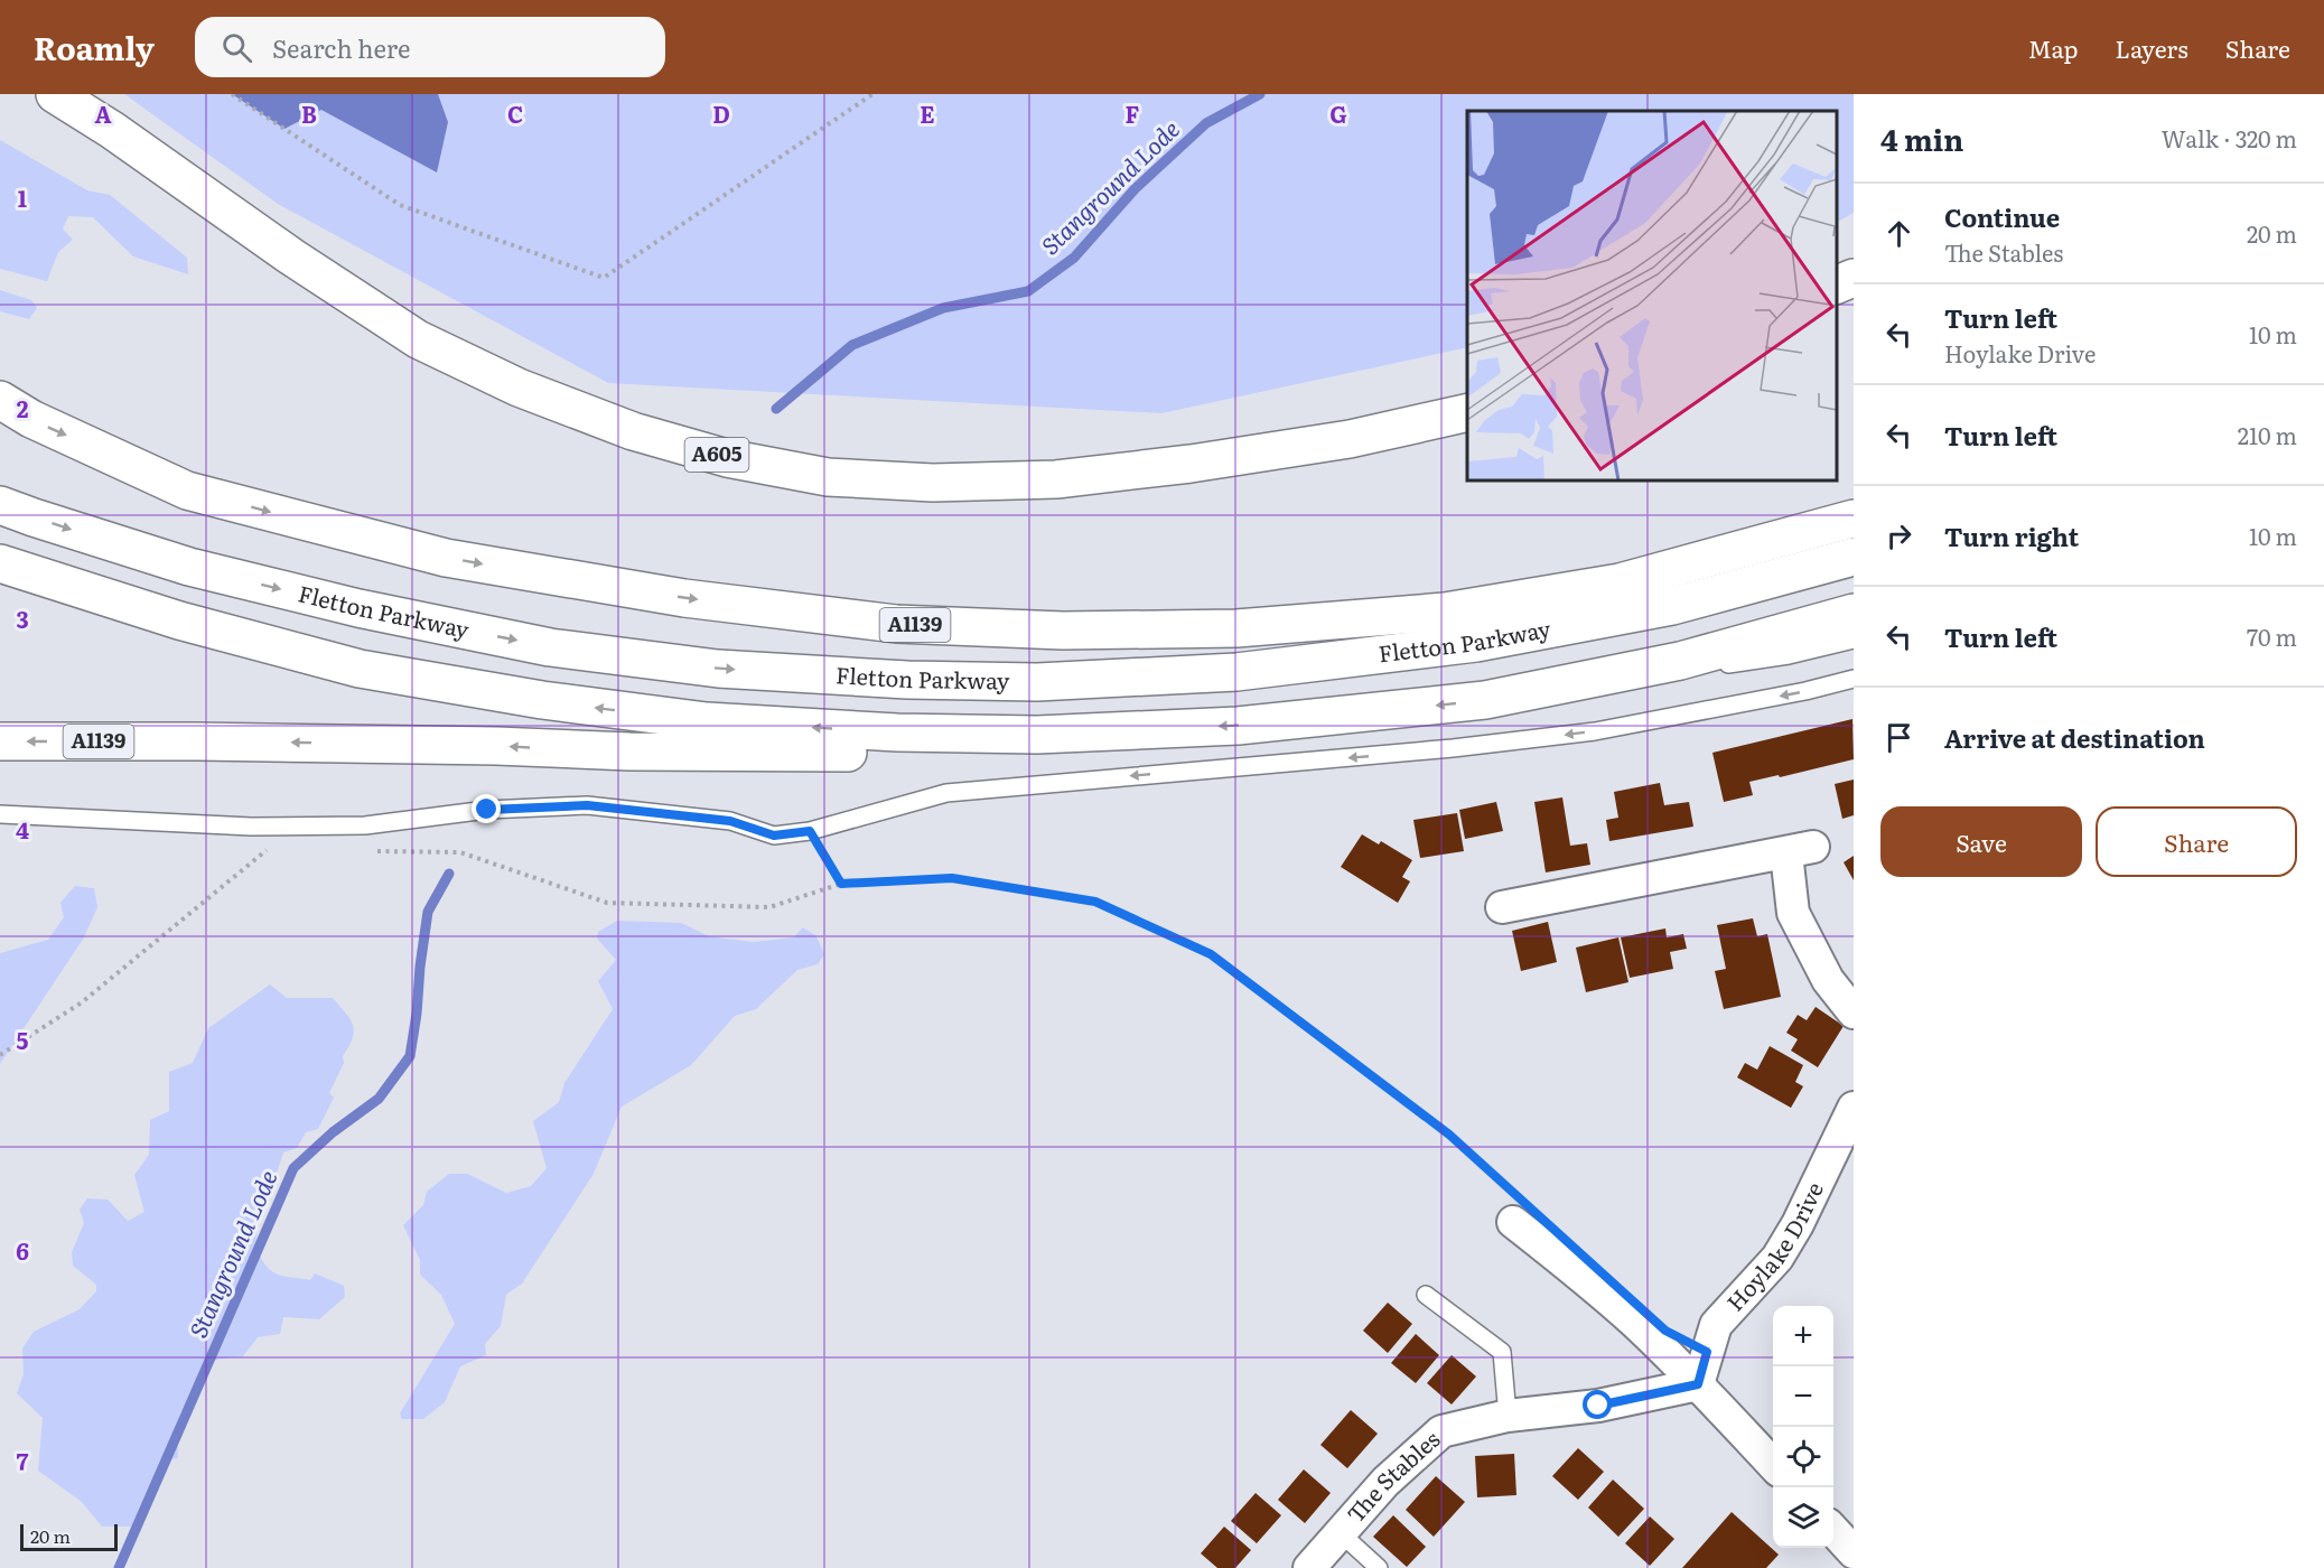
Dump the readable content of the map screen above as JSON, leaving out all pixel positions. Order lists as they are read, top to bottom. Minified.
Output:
{"streets":{"main road":["A605","Fletton Parkway","A1139"],"street":["Hoylake Drive","The Stables"]},"crossings":[["Hoylake Drive","The Stables"]],"water":["Stanground Lode"],"scale_bar":"20 m","page":{"header":"Roamly","search":"Search here","nav":["Map","Layers","Share"],"heading":["4 min","Walk · 320 m"],"list":[["Continue","The Stables","20 m"],["Turn left","Hoylake Drive","10 m"],["Turn left","210 m"],["Turn right","10 m"],["Turn left","70 m"],"Arrive at destination"],"buttons":["Save","Share"],"map_buttons":["+","−"],"scale":"20 m"},"grid":{"columns":["A","B","C","D","E","F","G"],"rows":["1","2","3","4","5","6","7"]}}
